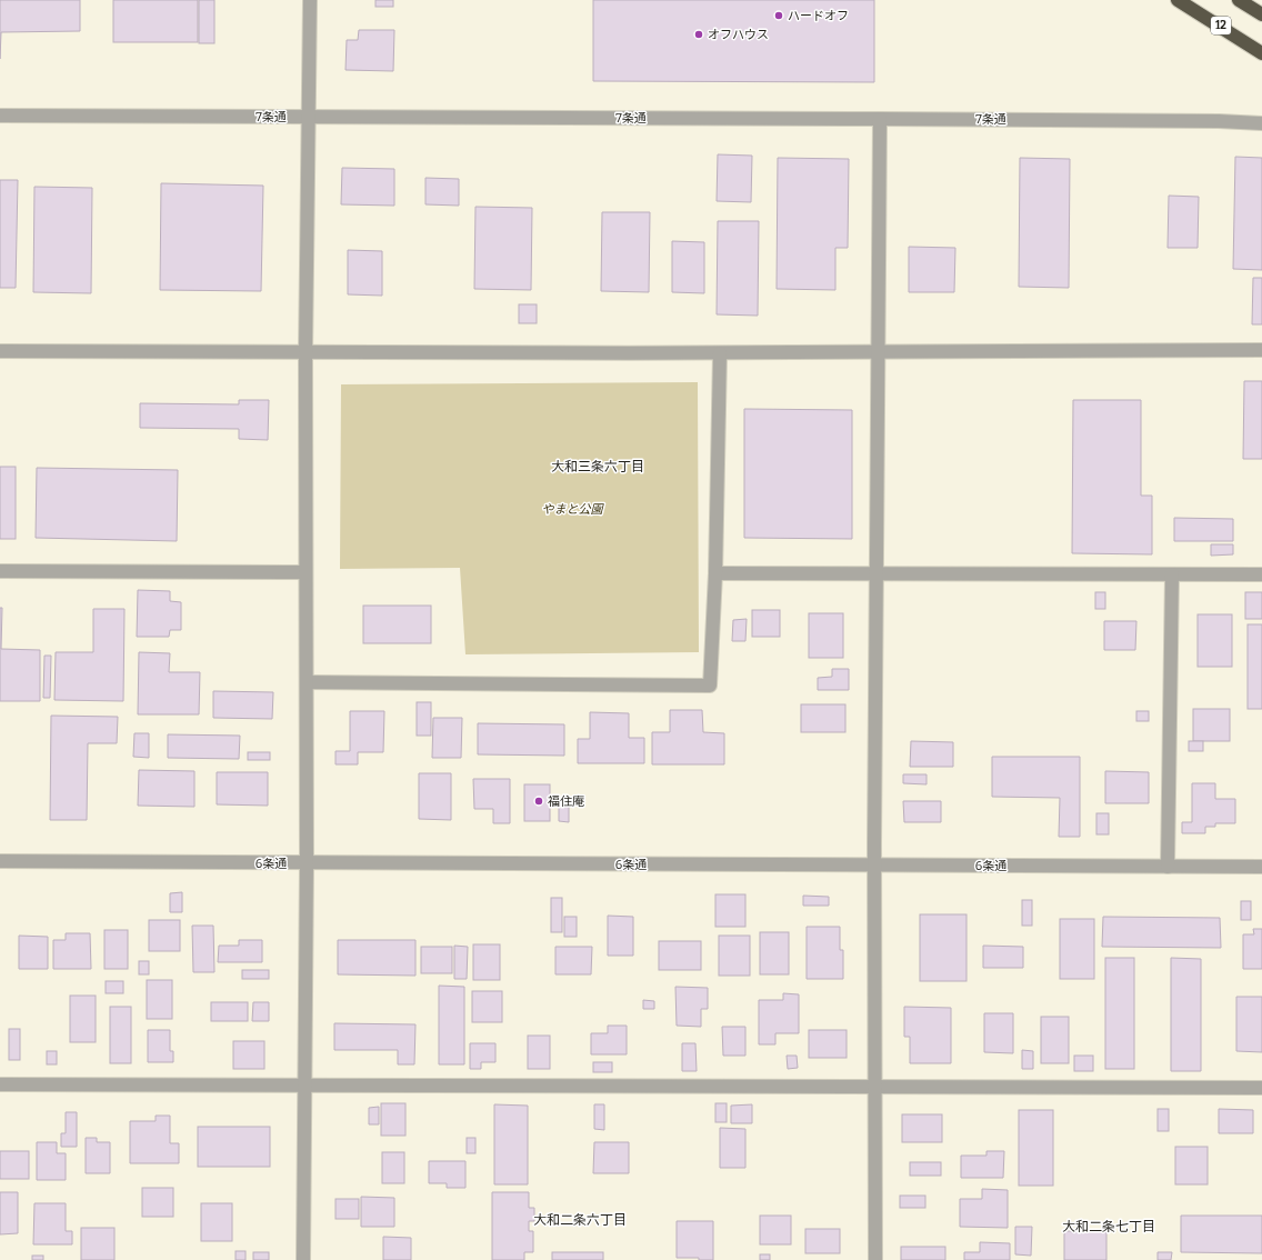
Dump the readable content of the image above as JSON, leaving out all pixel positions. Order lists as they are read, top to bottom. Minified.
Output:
{"streets":{"highway":["12"],"street":["7条通","6条通"]},"districts":["大和三条六丁目","大和二条六丁目","大和二条七丁目"],"parks":["やまと公園"],"places":["ハードオフ","オフハウス","福住庵"]}
